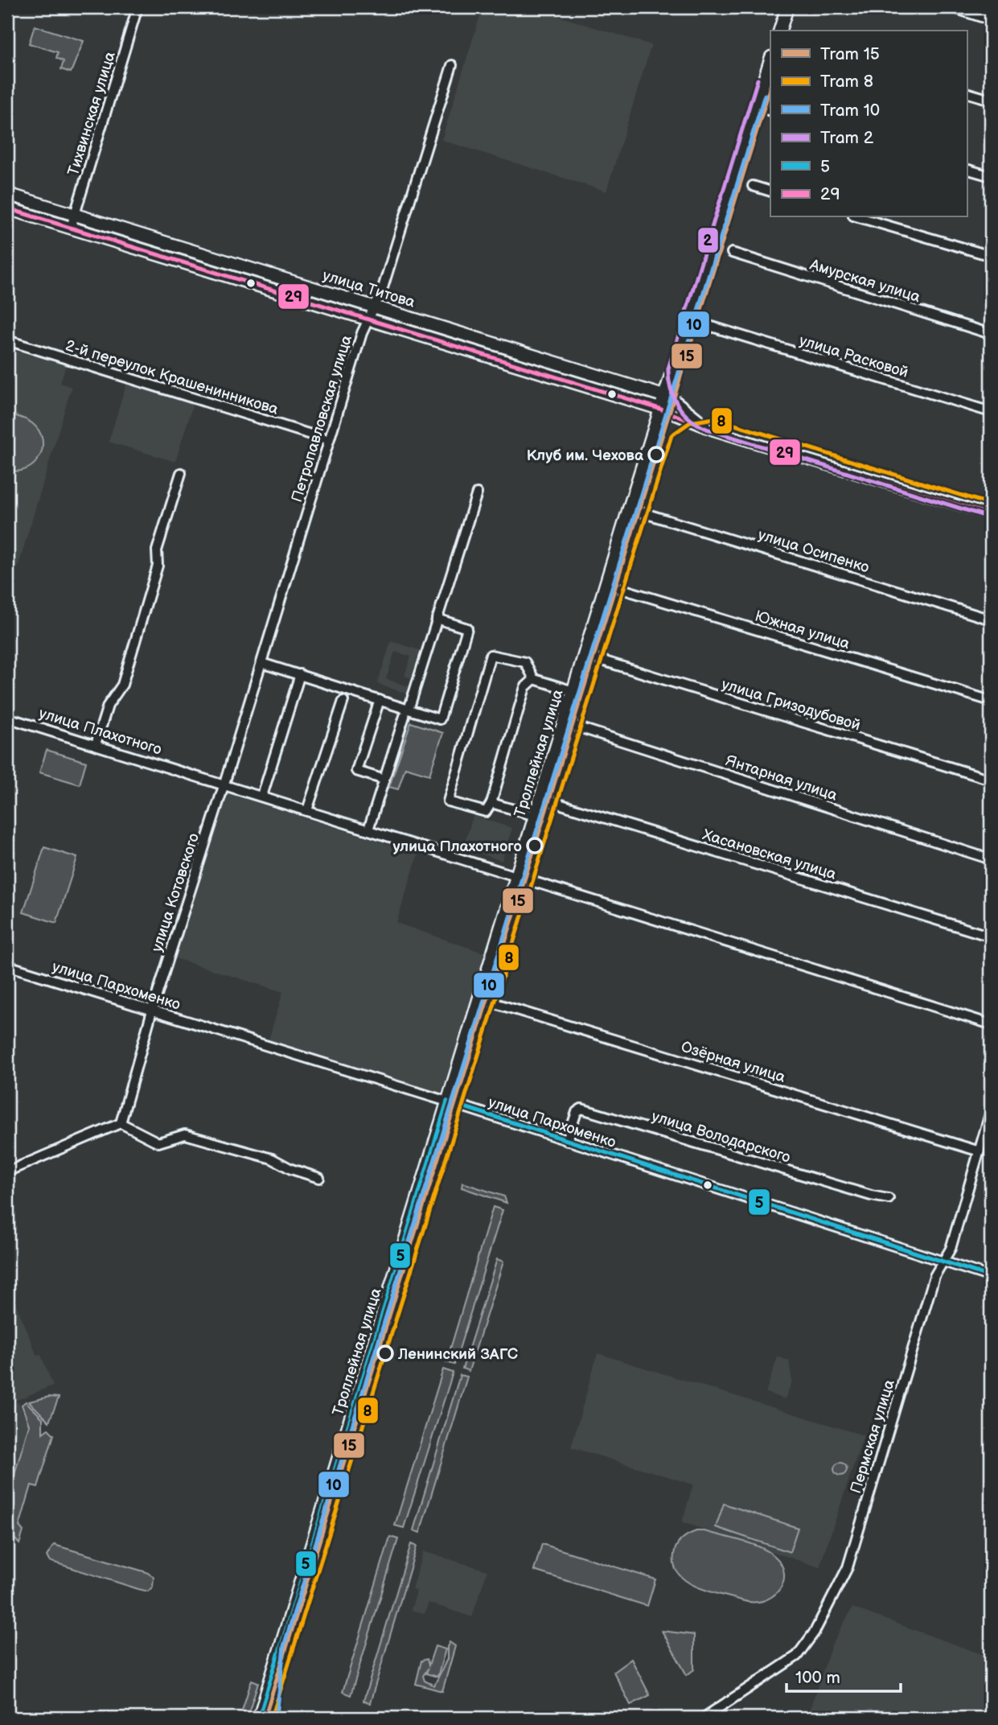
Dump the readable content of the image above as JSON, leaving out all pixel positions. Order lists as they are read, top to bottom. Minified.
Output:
{"streets":{"main road":["улица Титова","Троллейная улица"],"street":["Тихвинская улица","Амурская улица","улица Расковой","2-й переулок Крашенинникова","Петропавловская улица","улица Осипенко","Южная улица","улица Гризодубовой","улица Плахотного","Янтарная улица","Хасановская улица","улица Котовского","улица Пархоменко","Озёрная улица","улица Володарского","Пермская улица"]},"crossings":[["Тихвинская улица","улица Титова"],["улица Титова","Петропавловская улица"],["улица Титова","Троллейная улица"],["2-й переулок Крашенинникова","Петропавловская улица"],["Петропавловская улица","улица Плахотного"],["Петропавловская улица","улица Котовского"],["улица Осипенко","Троллейная улица"],["Южная улица","Троллейная улица"],["улица Гризодубовой","Троллейная улица"],["улица Плахотного","Троллейная улица"],["улица Плахотного","улица Котовского"],["Троллейная улица","Янтарная улица"],["Троллейная улица","Хасановская улица"],["Троллейная улица","улица Пархоменко"],["Троллейная улица","Озёрная улица"],["улица Котовского","улица Пархоменко"],["улица Пархоменко","улица Володарского"],["улица Пархоменко","Пермская улица"],["Озёрная улица","Пермская улица"]],"places":["Клуб им. Чехова","улица Плахотного","Ленинский ЗАГС"],"lines":["tram line 2","tram line 15","tram line 10","transit line 29","tram line 8","transit line 5"],"legend":["Tram 15","Tram 8","Tram 10","Tram 2","5","29"],"scale_bar":"100 m"}
